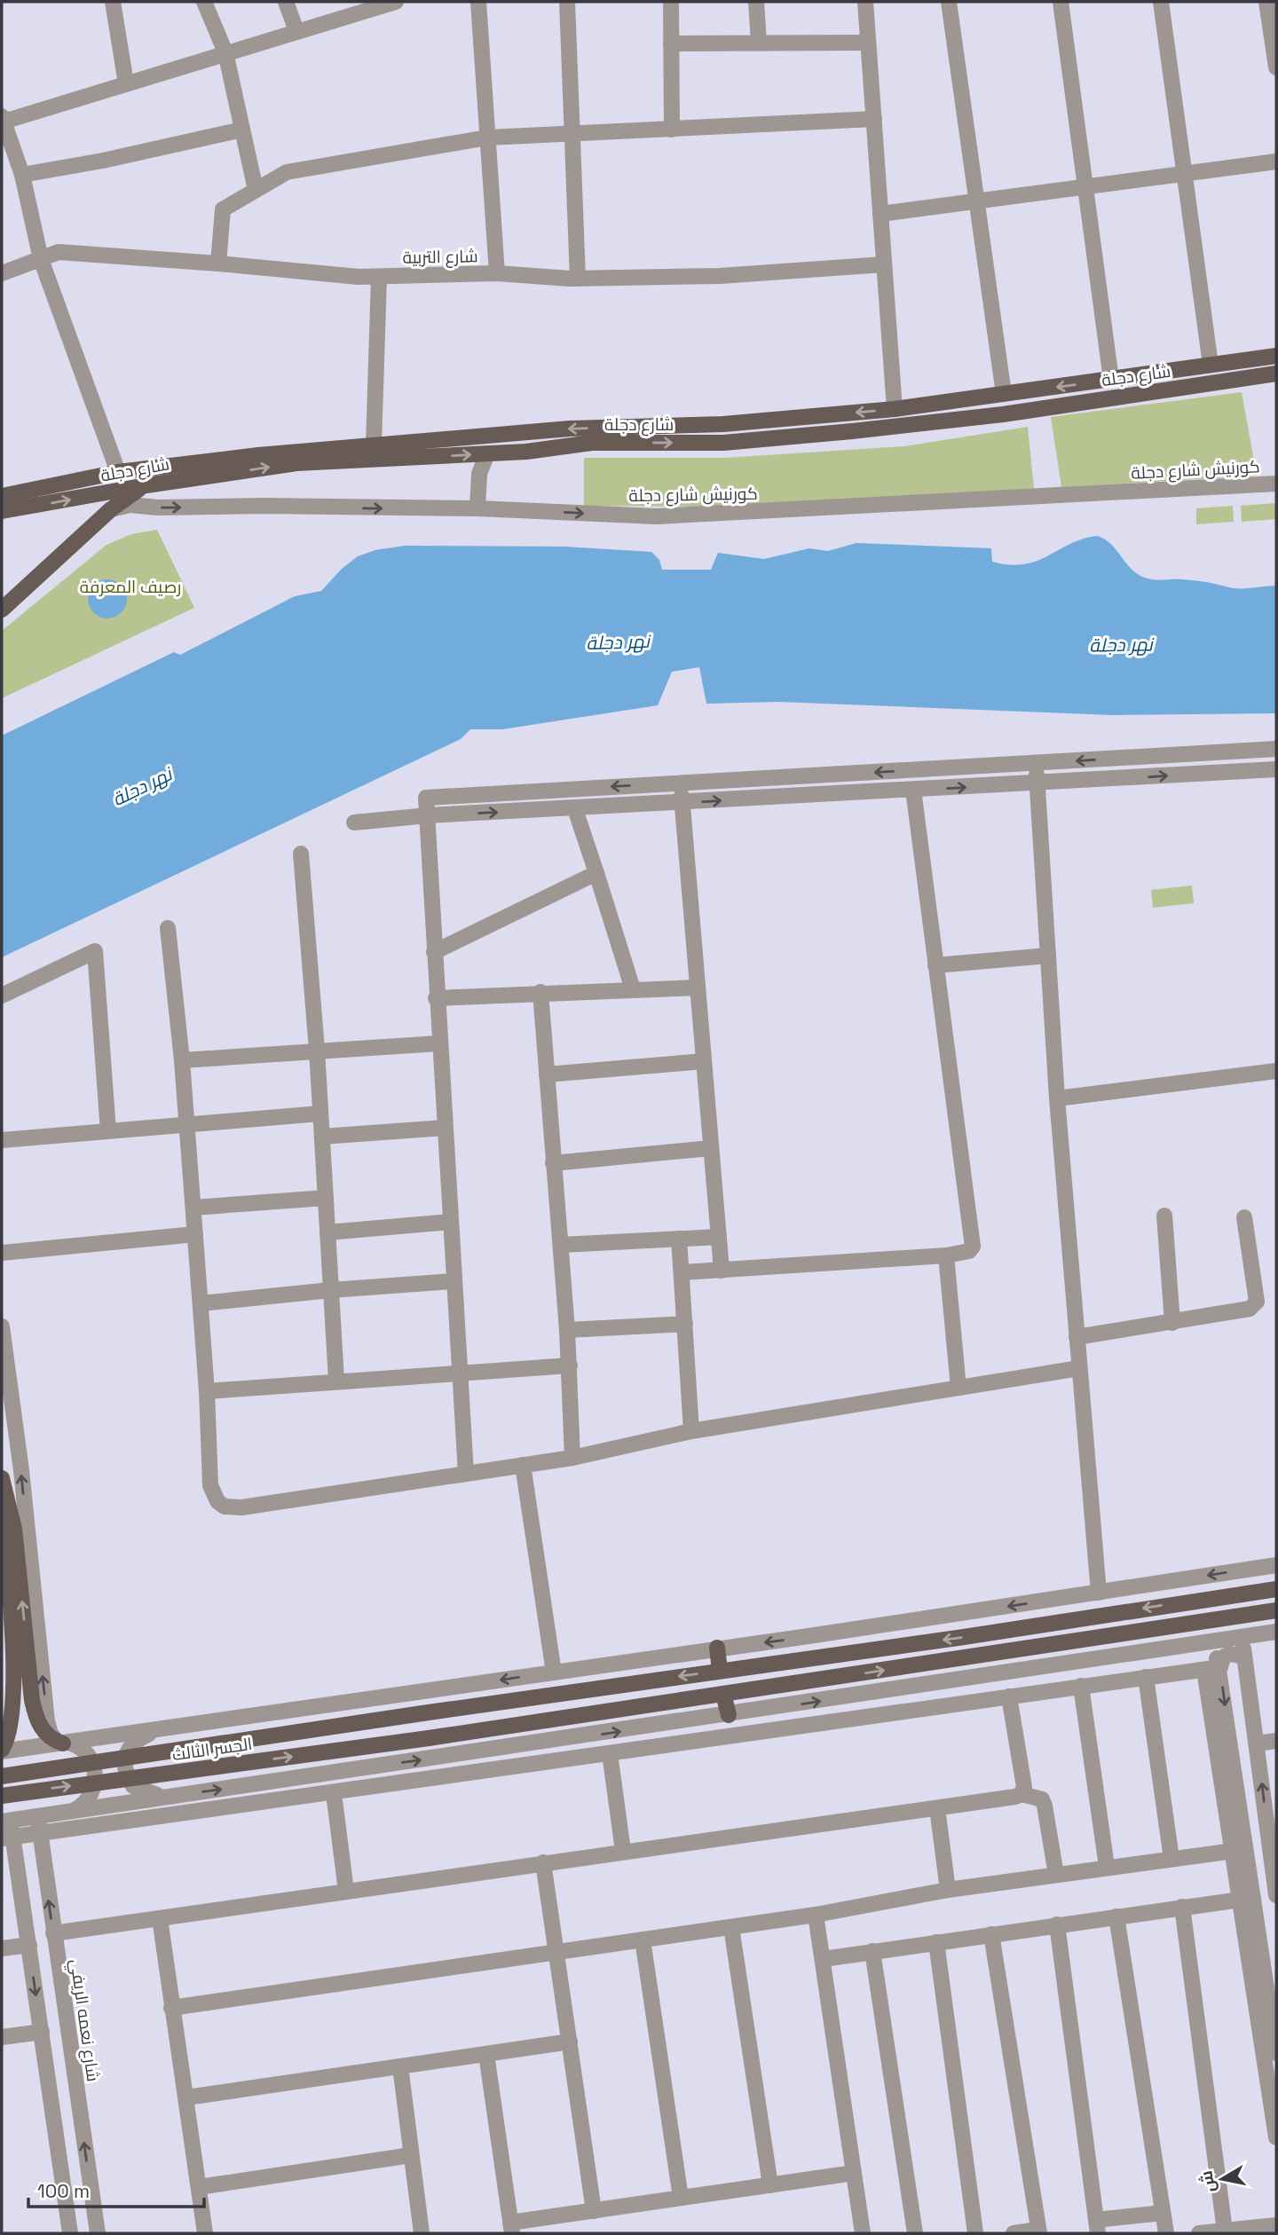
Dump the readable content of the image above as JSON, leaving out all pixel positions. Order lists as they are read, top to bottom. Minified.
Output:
{"streets":{"main road":["شارع دجلة","الجسر الثالث"],"street":["شارع التربية","كورنيش شارع دجلة","شارع نعمه الريفي"]},"one_way":["كورنيش شارع دجلة"],"water":["نهر دجلة"],"parks":["رصيف المعرفة"],"scale_bar":"100 m","north":"left"}
